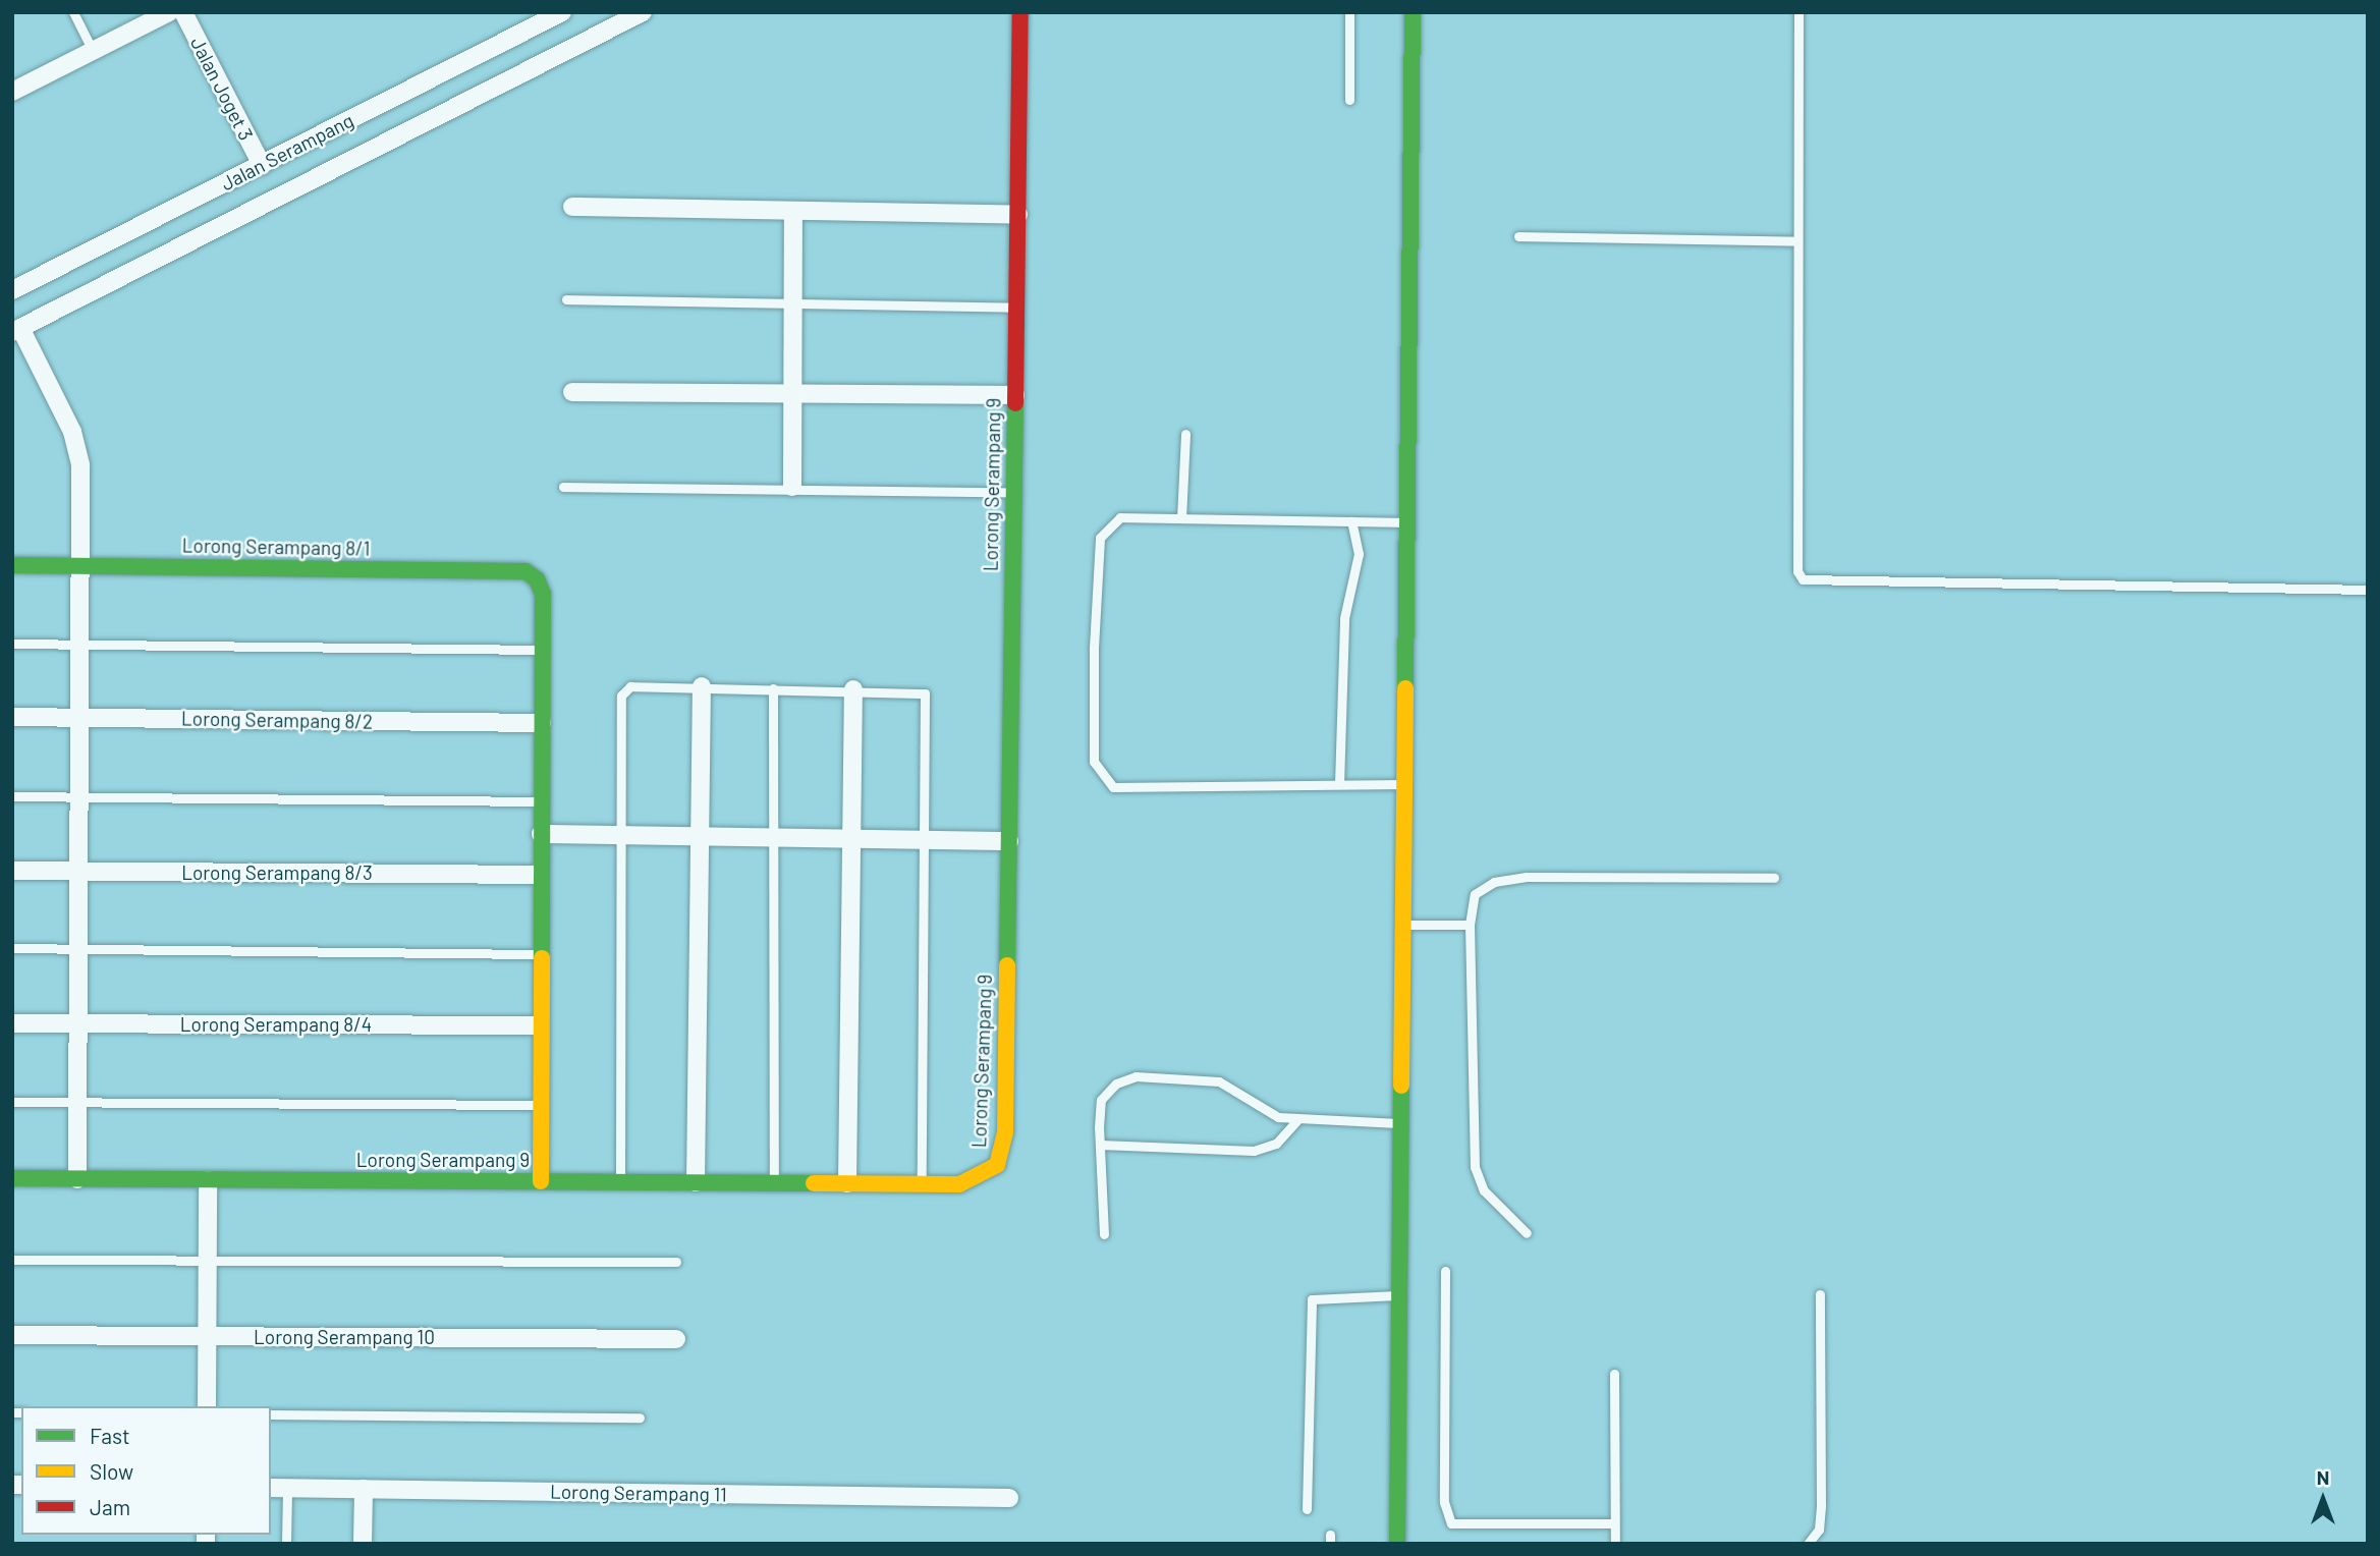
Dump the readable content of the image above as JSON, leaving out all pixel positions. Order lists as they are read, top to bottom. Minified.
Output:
{"streets":{"street":["Jalan Joget 3","Jalan Serampang","Lorong Serampang 9","Lorong Serampang 8/1","Lorong Serampang 8/2","Lorong Serampang 8/3","Lorong Serampang 8/4","Lorong Serampang 10","Lorong Serampang 11"]},"crossings":[["Jalan Joget 3","Jalan Serampang"]],"legend":["Fast","Slow","Jam"],"north":"top"}
